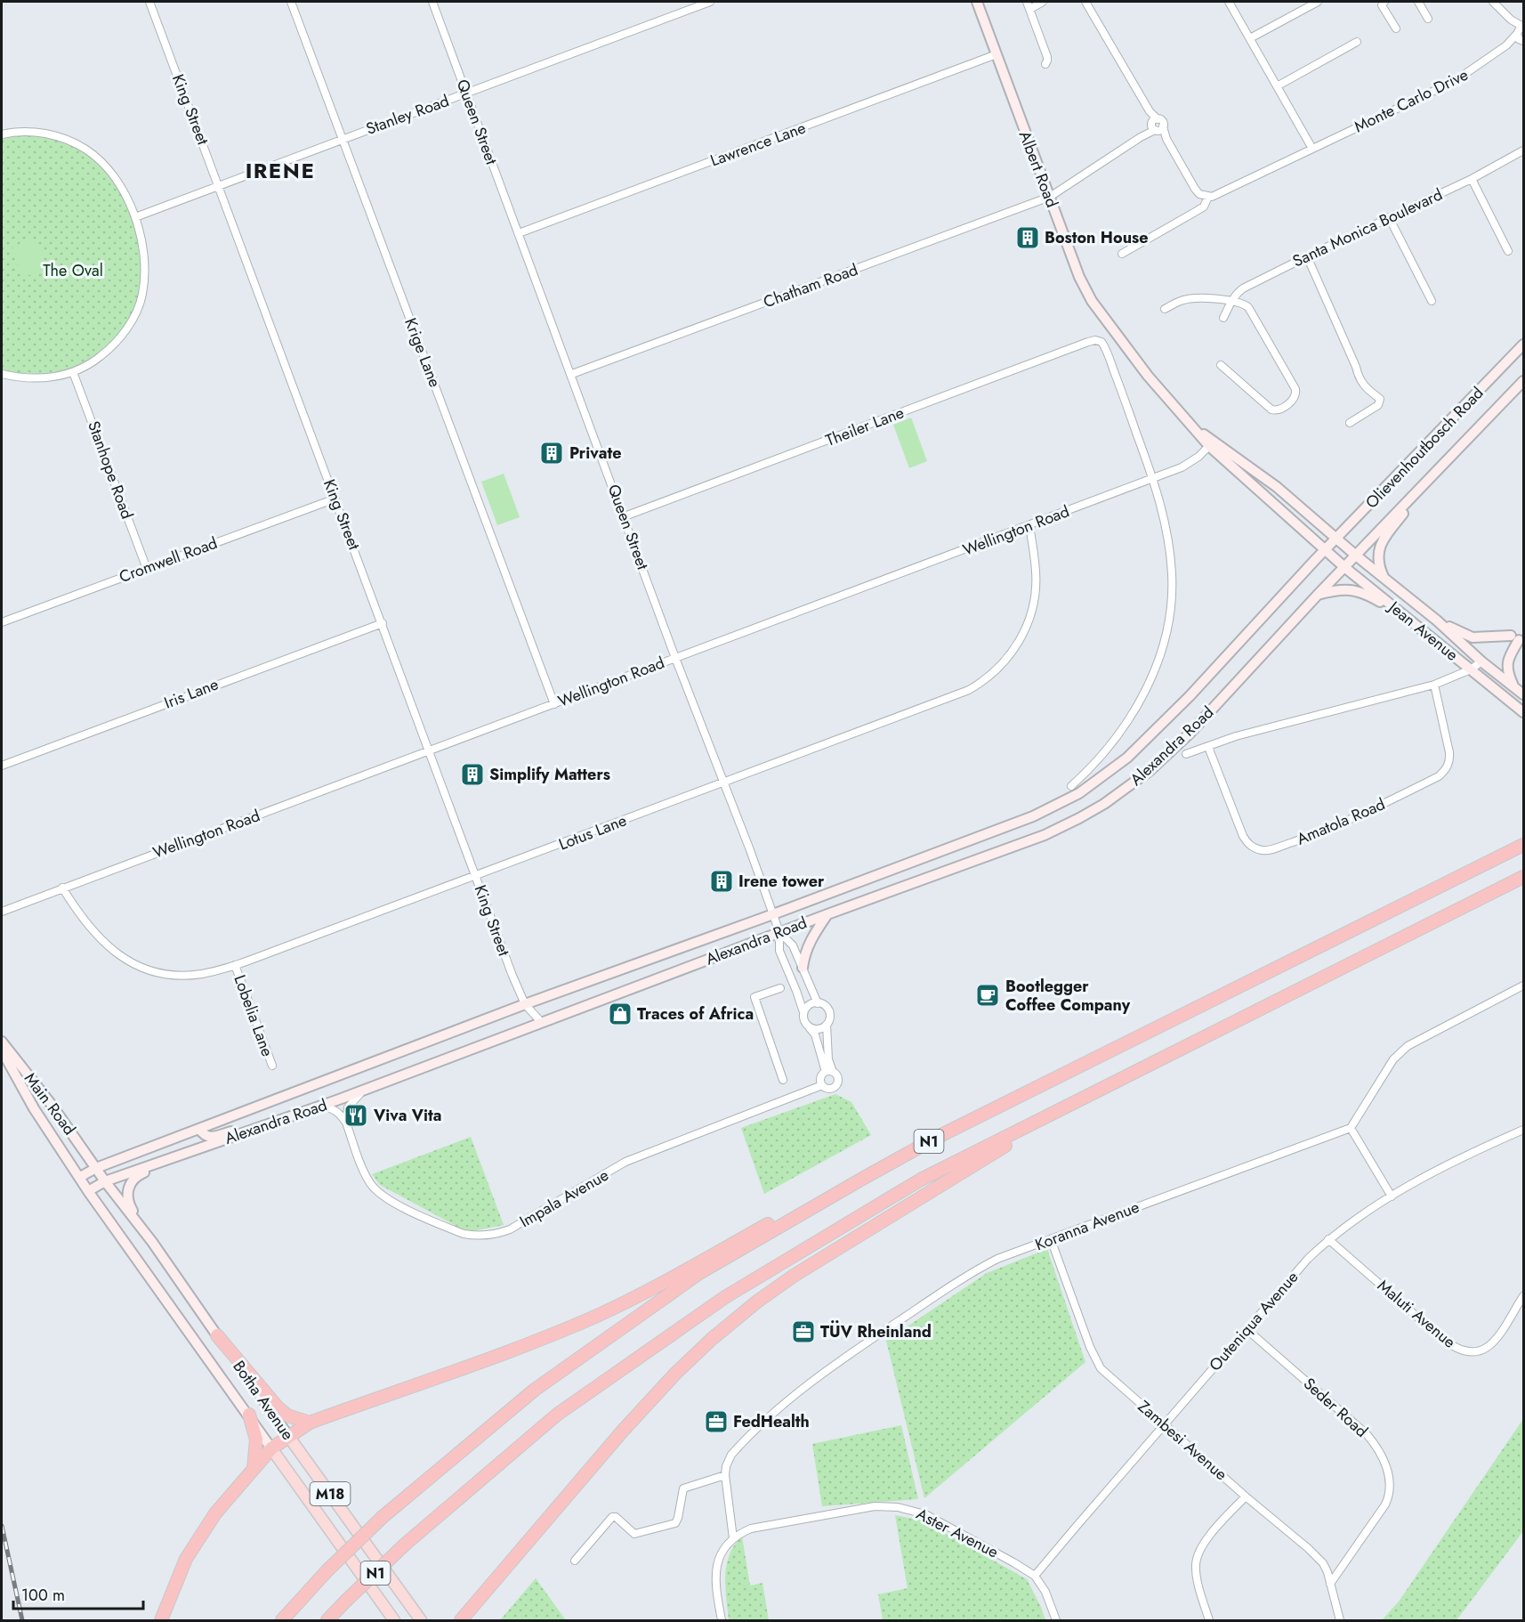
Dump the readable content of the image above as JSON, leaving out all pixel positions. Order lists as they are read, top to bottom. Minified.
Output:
{"streets":{"highway":["N1"],"main road":["Albert Road","Olievenhoutbosch Road","Jean Avenue","Alexandra Road","Main Road","Botha Avenue","M18"],"street":["Monte Carlo Drive","King Street","Stanley Road","Queen Street","Lawrence Lane","Santa Monica Boulevard","Chatham Road","Krige Lane","Theiler Lane","Stanhope Road","Wellington Road","Cromwell Road","Iris Lane","Amatola Road","Lotus Lane","Lobelia Lane","Impala Avenue","Koranna Avenue","Maluti Avenue","Outeniqua Avenue","Seder Road","Zambesi Avenue","Aster Avenue"]},"crossings":[["King Street","Stanley Road"],["King Street","Wellington Road"],["King Street","Cromwell Road"],["King Street","Iris Lane"],["King Street","Alexandra Road"],["King Street","Lotus Lane"],["Stanley Road","Queen Street"],["Stanley Road","Krige Lane"],["Queen Street","Lawrence Lane"],["Queen Street","Chatham Road"],["Queen Street","Theiler Lane"],["Queen Street","Wellington Road"],["Queen Street","Alexandra Road"],["Queen Street","Lotus Lane"],["Lawrence Lane","Albert Road"],["Albert Road","Chatham Road"],["Albert Road","Olievenhoutbosch Road"],["Albert Road","Wellington Road"],["Albert Road","Jean Avenue"],["Albert Road","Alexandra Road"],["Krige Lane","Wellington Road"],["Theiler Lane","Wellington Road"],["Olievenhoutbosch Road","Jean Avenue"],["Olievenhoutbosch Road","Alexandra Road"],["Stanhope Road","Cromwell Road"],["Wellington Road","Lotus Lane"],["Jean Avenue","Alexandra Road"],["Alexandra Road","Amatola Road"],["Alexandra Road","Main Road"],["Alexandra Road","Botha Avenue"],["Alexandra Road","M18"],["Lotus Lane","Lobelia Lane"],["Main Road","M18"],["Koranna Avenue","Zambesi Avenue"],["Koranna Avenue","Aster Avenue"],["Maluti Avenue","Outeniqua Avenue"],["Outeniqua Avenue","Seder Road"],["Outeniqua Avenue","Zambesi Avenue"],["Outeniqua Avenue","Aster Avenue"],["Botha Avenue","M18"],["Seder Road","Zambesi Avenue"]],"districts":["IRENE"],"parks":["The Oval"],"places":{"building":["Boston House","Private","Simplify Matters","Irene tower"],"cafe":["Bootlegger Coffee Company"],"shop":["Traces of Africa"],"restaurant":["Viva Vita"],"office":["TÜV Rheinland","FedHealth"]},"scale_bar":"100 m"}
